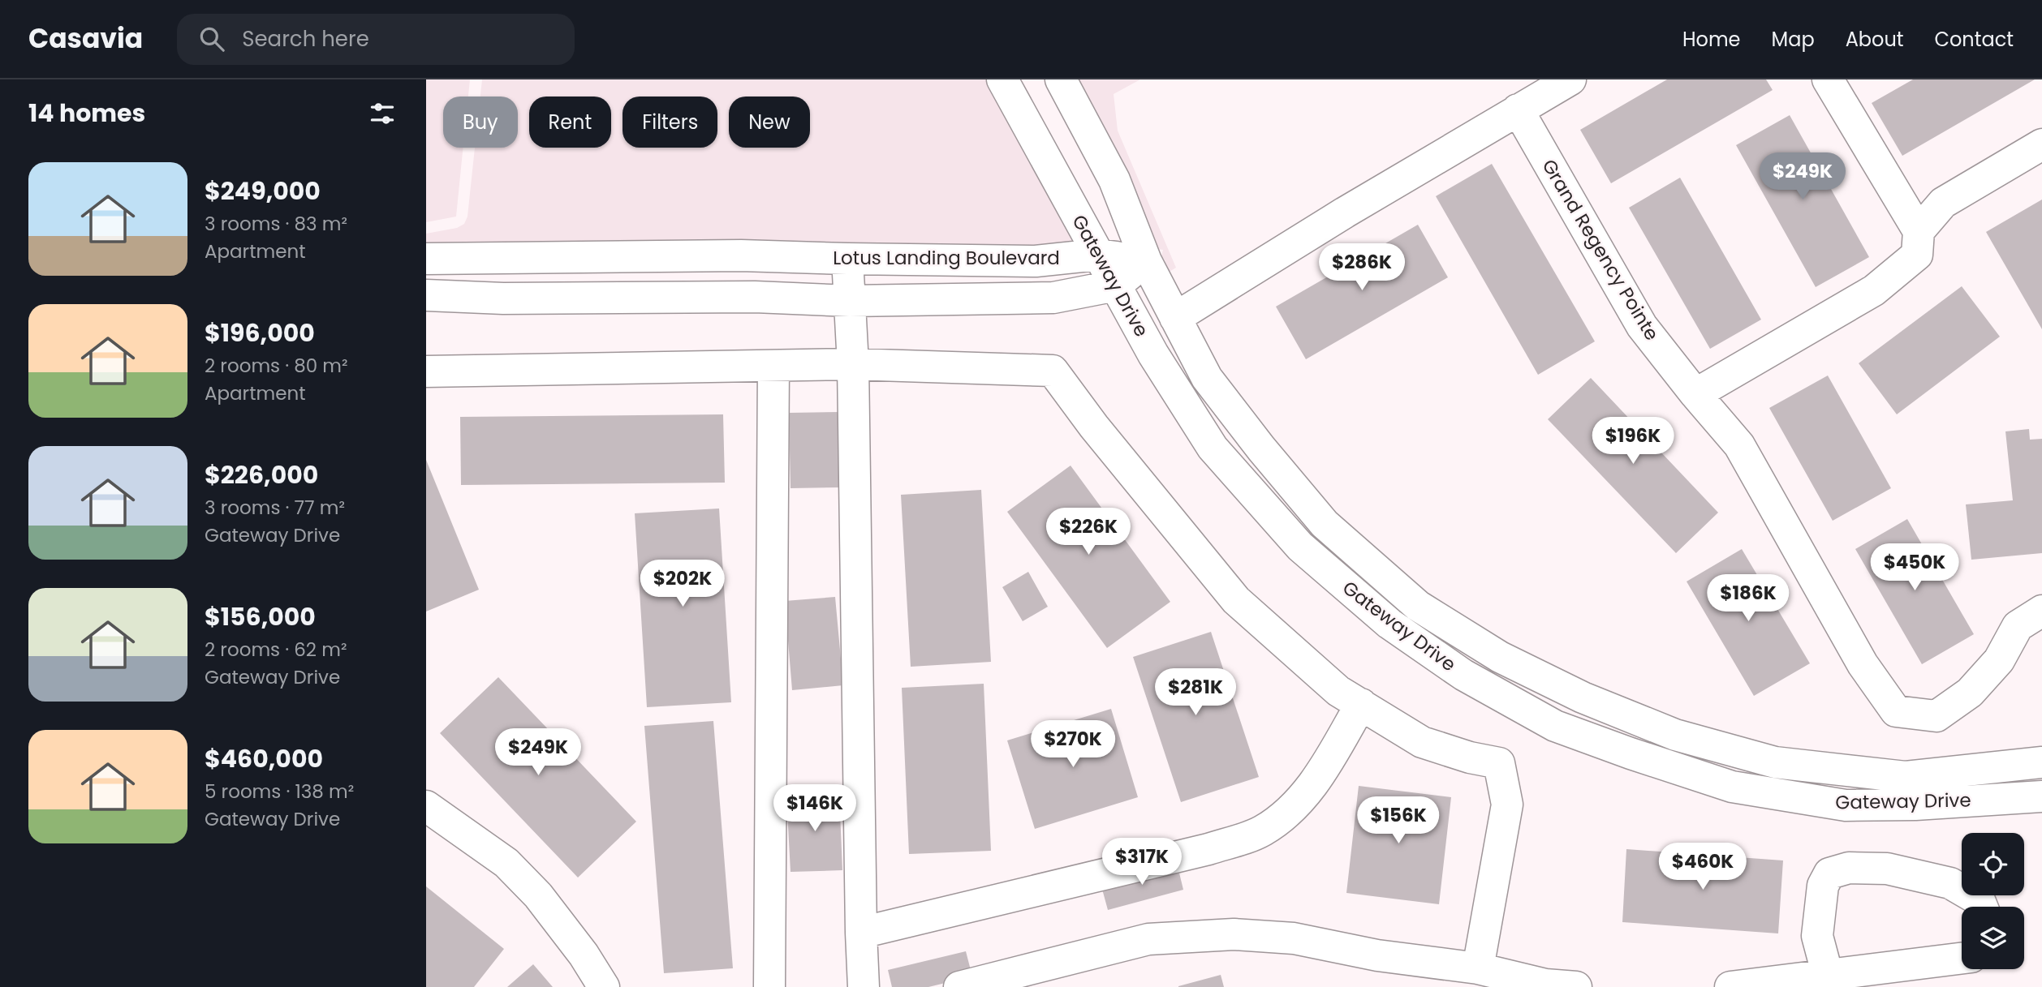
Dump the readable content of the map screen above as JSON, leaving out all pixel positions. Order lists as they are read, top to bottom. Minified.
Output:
{"streets":{"street":["Grand Regency Pointe","Lotus Landing Boulevard","Gateway Drive"]},"crossings":[["Lotus Landing Boulevard","Gateway Drive"]],"page":{"header":"Casavia","search":"Search here","nav":["Home","Map","About","Contact"],"heading":"14 homes","chip":["Buy","Rent","Filters","New"],"list":[{"name":"$249,000","note":"3 rooms · 83 m² · Apartment"},{"name":"$196,000","note":"2 rooms · 80 m² · Apartment"},{"name":"$226,000","note":"3 rooms · 77 m² · Gateway Drive"},{"name":"$156,000","note":"2 rooms · 62 m² · Gateway Drive"},{"name":"$460,000","note":"5 rooms · 138 m² · Gateway Drive"}],"price":["$249K","$286K","$196K","$226K","$450K","$202K","$186K","$281K","$270K","$249K","$146K","$156K","$317K","$460K"]}}
